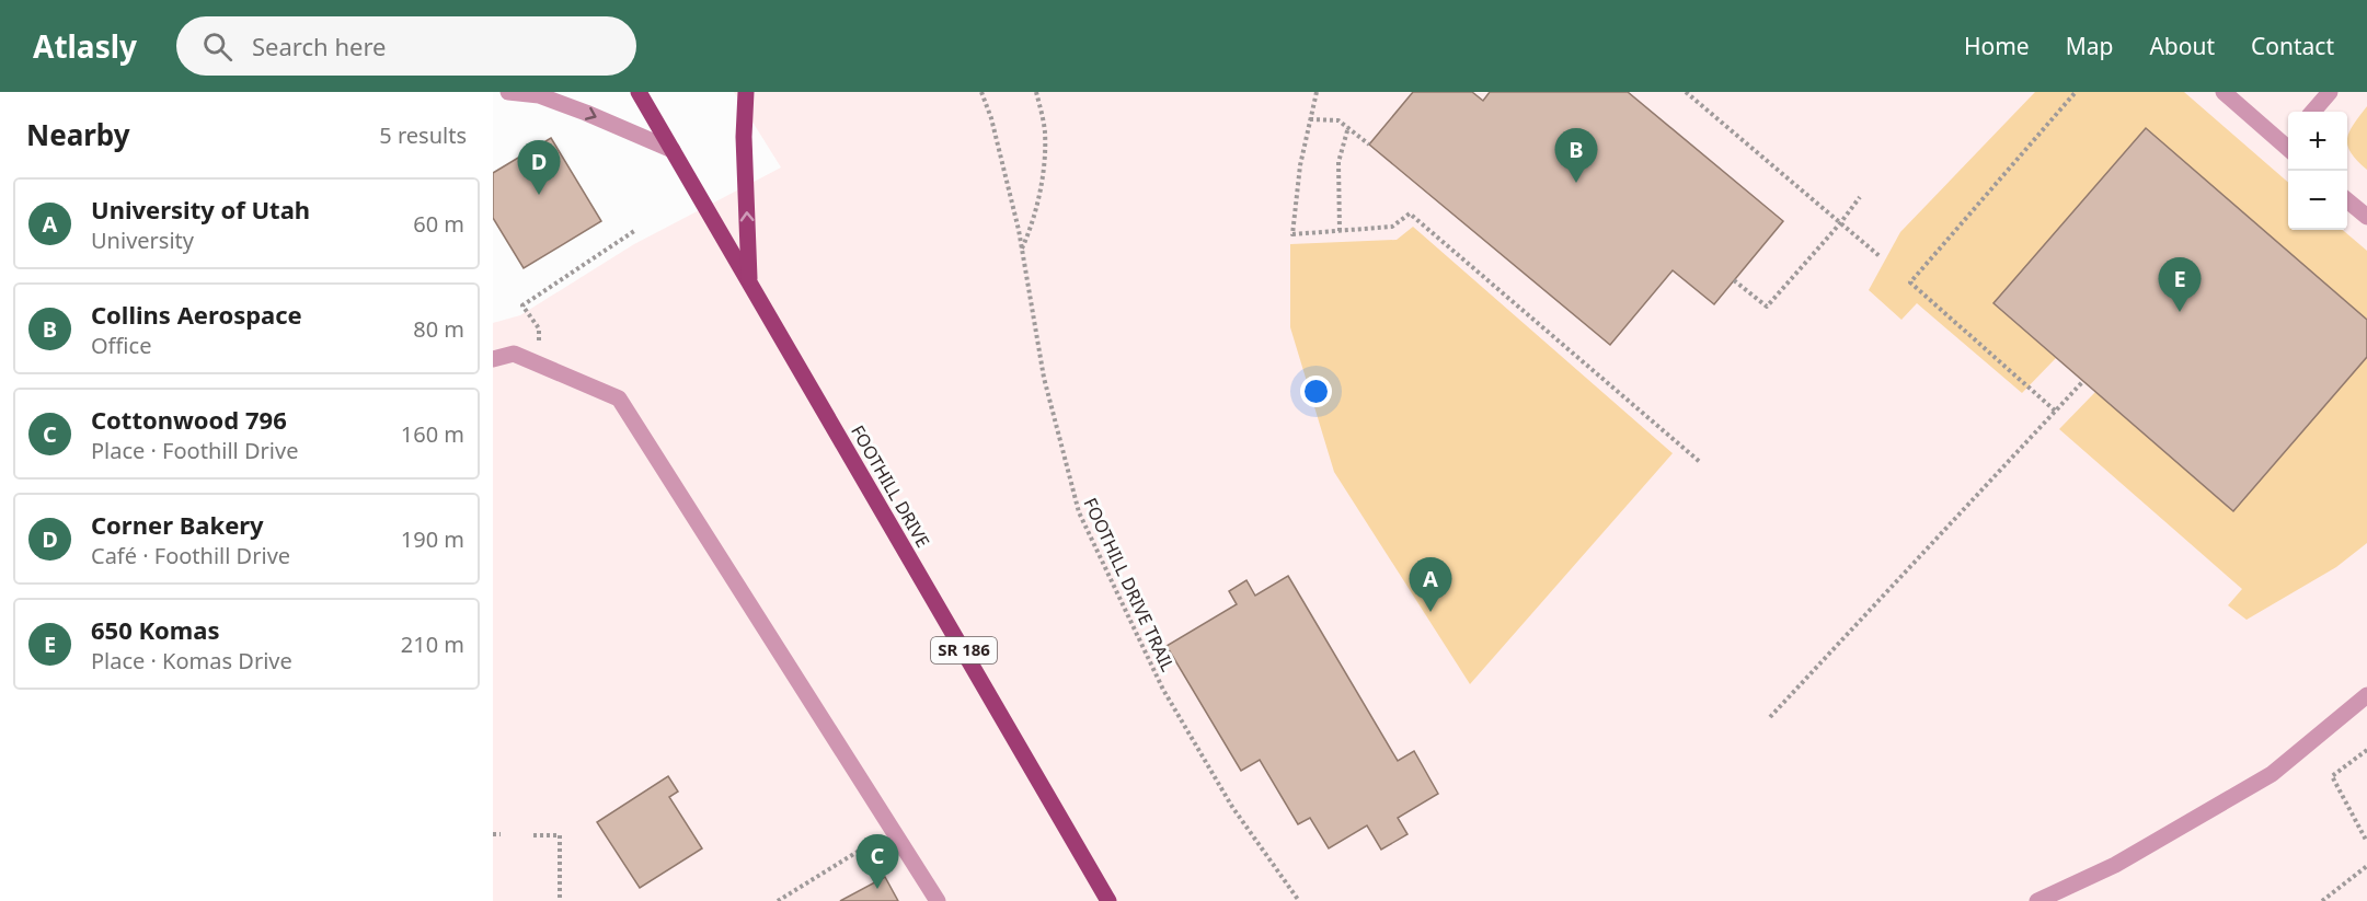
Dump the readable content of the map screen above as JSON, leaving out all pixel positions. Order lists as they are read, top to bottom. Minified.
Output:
{"streets":{"main road":["FOOTHILL DRIVE","SR 186"],"path":["FOOTHILL DRIVE TRAIL"]},"page":{"header":"Atlasly","search":"Search here","nav":["Home","Map","About","Contact"],"heading":["Nearby","5 results"],"map_buttons":["+","−"],"pins":["B","D","E","A","C"],"list":[{"mark":"A","name":"University of Utah","note":"University","value":"60 m"},{"mark":"B","name":"Collins Aerospace","note":"Office","value":"80 m"},{"mark":"C","name":"Cottonwood 796","note":"Place · Foothill Drive","value":"160 m"},{"mark":"D","name":"Corner Bakery","note":"Café · Foothill Drive","value":"190 m"},{"mark":"E","name":"650 Komas","note":"Place · Komas Drive","value":"210 m"}]}}
